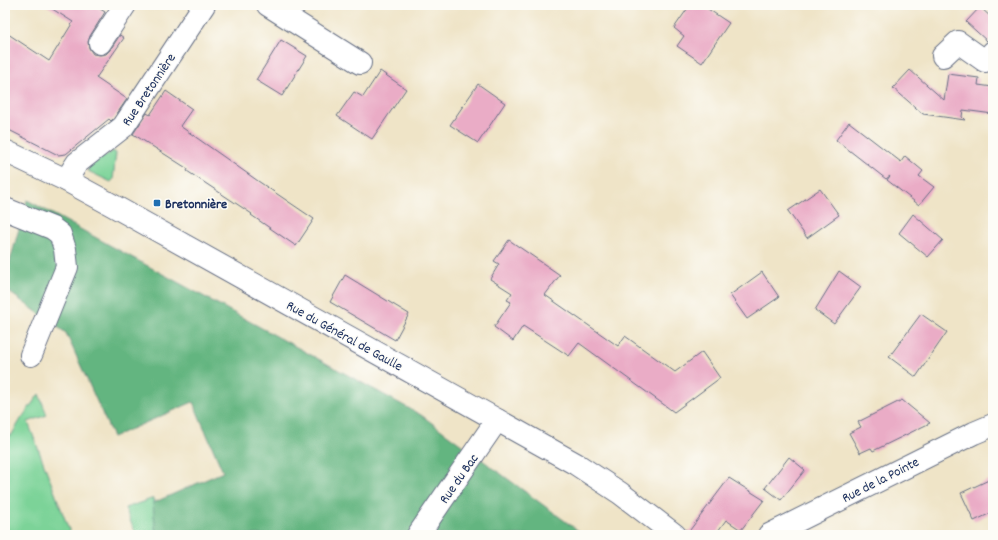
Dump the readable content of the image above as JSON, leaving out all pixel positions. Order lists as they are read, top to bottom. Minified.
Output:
{"streets":{"main road":["Rue Bretonnière","Rue du Général de Gaulle","Rue du Bac","Rue de la Pointe"]},"crossings":[["Rue Bretonnière","Rue du Général de Gaulle"],["Rue du Général de Gaulle","Rue du Bac"]],"places":{"transit":["Bretonnière"]}}
